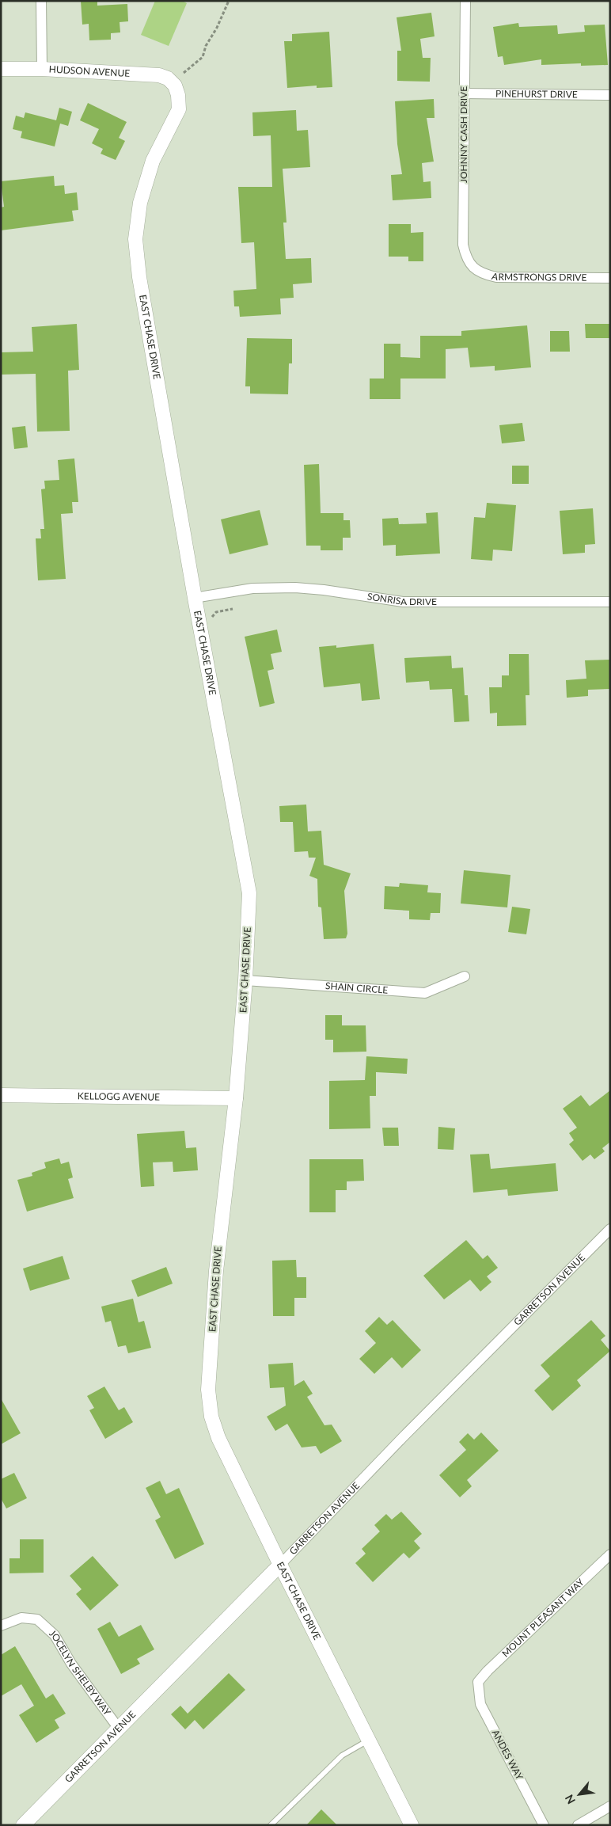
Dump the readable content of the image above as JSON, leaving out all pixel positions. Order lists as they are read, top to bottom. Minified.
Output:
{"streets":{"street":["HUDSON AVENUE","PINEHURST DRIVE","JOHNNY CASH DRIVE","ARMSTRONGS DRIVE","EAST CHASE DRIVE","SONRISA DRIVE","SHAIN CIRCLE","KELLOGG AVENUE","GARRETSON AVENUE","MOUNT PLEASANT WAY","JOCELYN SHELBY WAY","ANDES WAY"]},"crossings":[["HUDSON AVENUE","EAST CHASE DRIVE"],["PINEHURST DRIVE","JOHNNY CASH DRIVE"],["JOHNNY CASH DRIVE","ARMSTRONGS DRIVE"],["EAST CHASE DRIVE","SONRISA DRIVE"],["EAST CHASE DRIVE","SHAIN CIRCLE"],["EAST CHASE DRIVE","KELLOGG AVENUE"],["EAST CHASE DRIVE","GARRETSON AVENUE"],["GARRETSON AVENUE","JOCELYN SHELBY WAY"],["MOUNT PLEASANT WAY","ANDES WAY"]],"north":"bottom left"}
